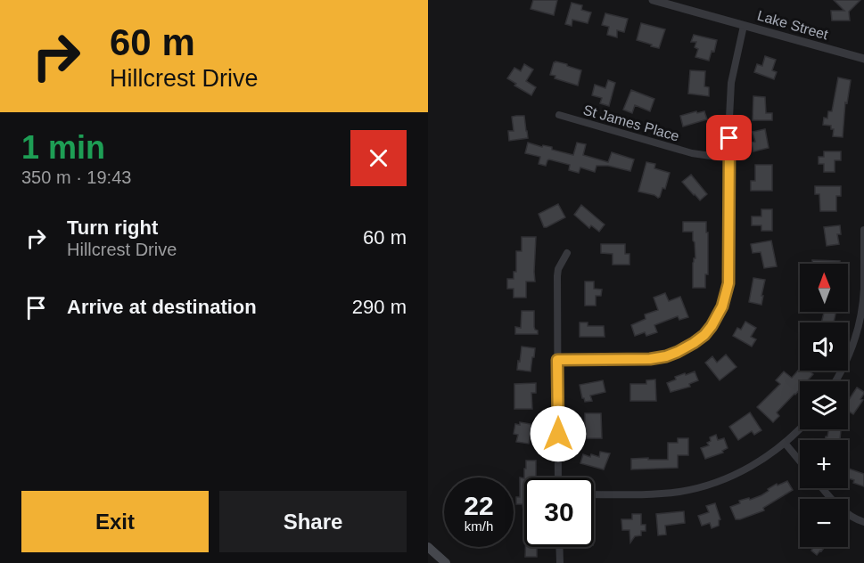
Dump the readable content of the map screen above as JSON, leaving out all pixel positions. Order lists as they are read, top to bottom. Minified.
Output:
{"streets":{"street":["Lake Street","St James Place"]},"north":"top","page":{"turn":["60 m","Hillcrest Drive"],"heading":["1 min","350 m · 19:43"],"list":[{"name":"Turn right","note":"Hillcrest Drive","value":"60 m"},{"name":"Arrive at destination","value":"290 m"}],"map_buttons":["+","−"],"speed":"22 km/h","limit":"30","buttons":["Exit","Share"]}}
